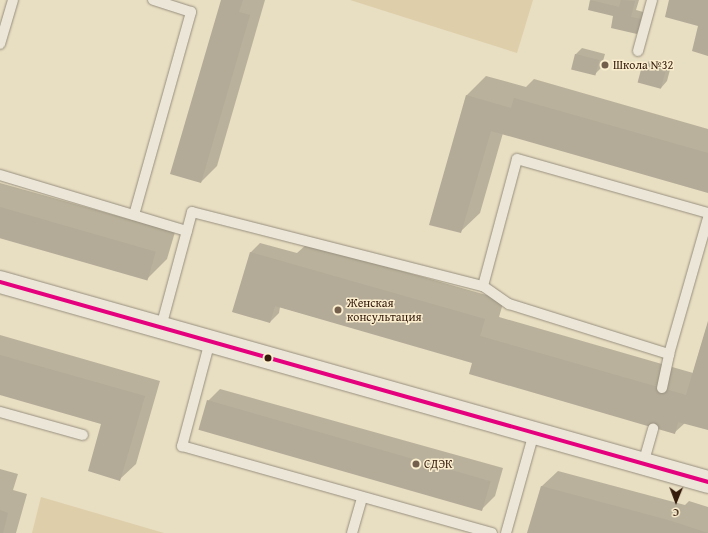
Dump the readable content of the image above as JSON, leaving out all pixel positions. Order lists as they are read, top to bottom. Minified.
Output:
{"places":["Школа №32","Женская консультация","СДЭК"],"north":"bottom"}
